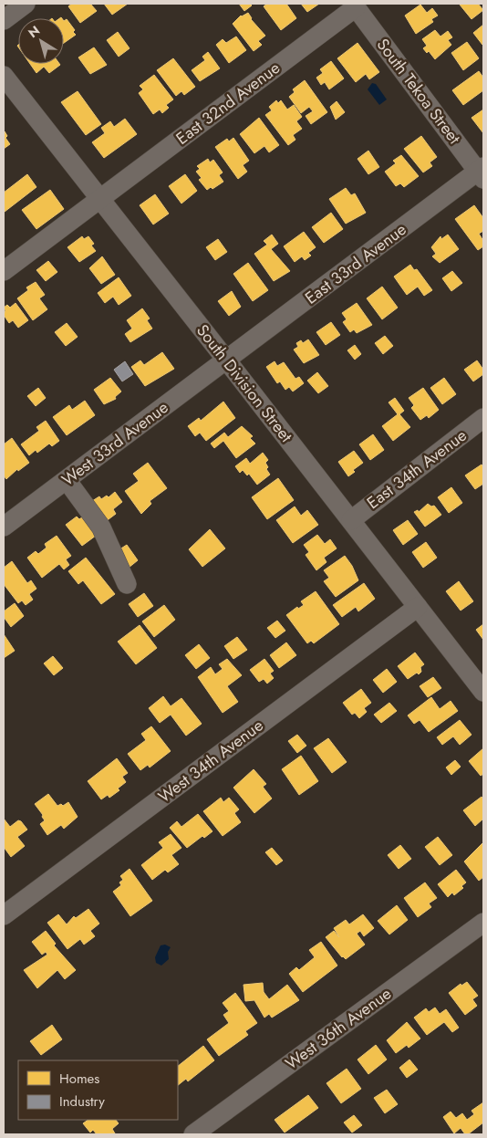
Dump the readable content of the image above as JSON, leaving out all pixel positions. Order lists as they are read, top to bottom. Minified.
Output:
{"streets":{"street":["South Tekoa Street","East 32nd Avenue","East 33rd Avenue","South Division Street","West 33rd Avenue","East 34th Avenue","West 34th Avenue","West 36th Avenue"]},"crossings":[["South Tekoa Street","East 32nd Avenue"],["South Tekoa Street","East 33rd Avenue"],["East 32nd Avenue","South Division Street"],["East 33rd Avenue","South Division Street"],["East 33rd Avenue","West 33rd Avenue"],["South Division Street","West 33rd Avenue"],["South Division Street","East 34th Avenue"],["South Division Street","West 34th Avenue"]],"legend":["Homes","Industry"],"north":"top left"}
